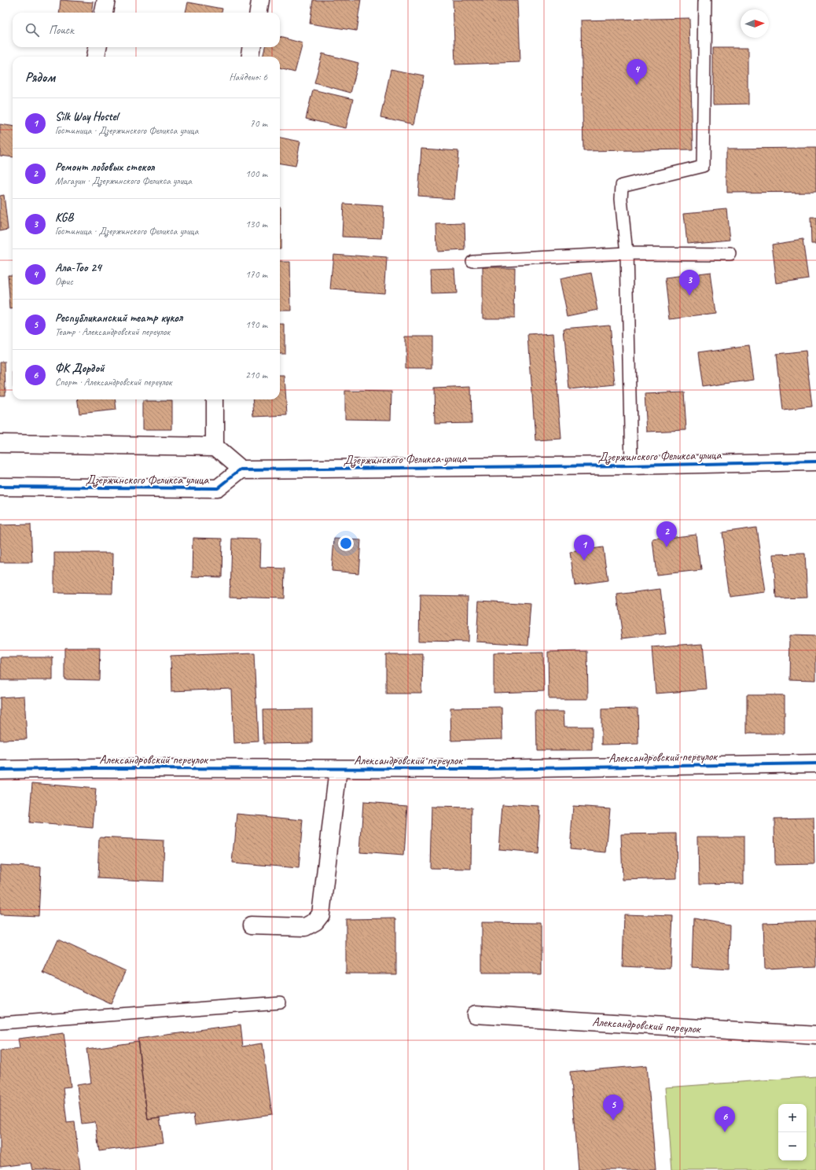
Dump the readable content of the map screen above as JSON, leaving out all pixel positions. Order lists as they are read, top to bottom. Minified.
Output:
{"streets":{"street":["Дзержинского Феликса улица","Александровский переулок"]},"north":"right","page":{"search":"Поиск","heading":["Рядом","Найдено: 6"],"pins":["4","3","2","1","5","6"],"list":[{"mark":"1","name":"Silk Way Hostel","note":"Гостиница · Дзержинского Феликса улица","value":"70 m"},{"mark":"2","name":"Ремонт лобовых стекол","note":"Магазин · Дзержинского Феликса улица","value":"100 m"},{"mark":"3","name":"KGB","note":"Гостиница · Дзержинского Феликса улица","value":"130 m"},{"mark":"4","name":"Ала-Тоо 24","note":"Офис","value":"170 m"},{"mark":"5","name":"Республиканский театр кукол","note":"Театр · Александровский переулок","value":"190 m"},{"mark":"6","name":"ФК Дордой","note":"Спорт · Александровский переулок","value":"210 m"}],"map_buttons":["+","−"]}}
